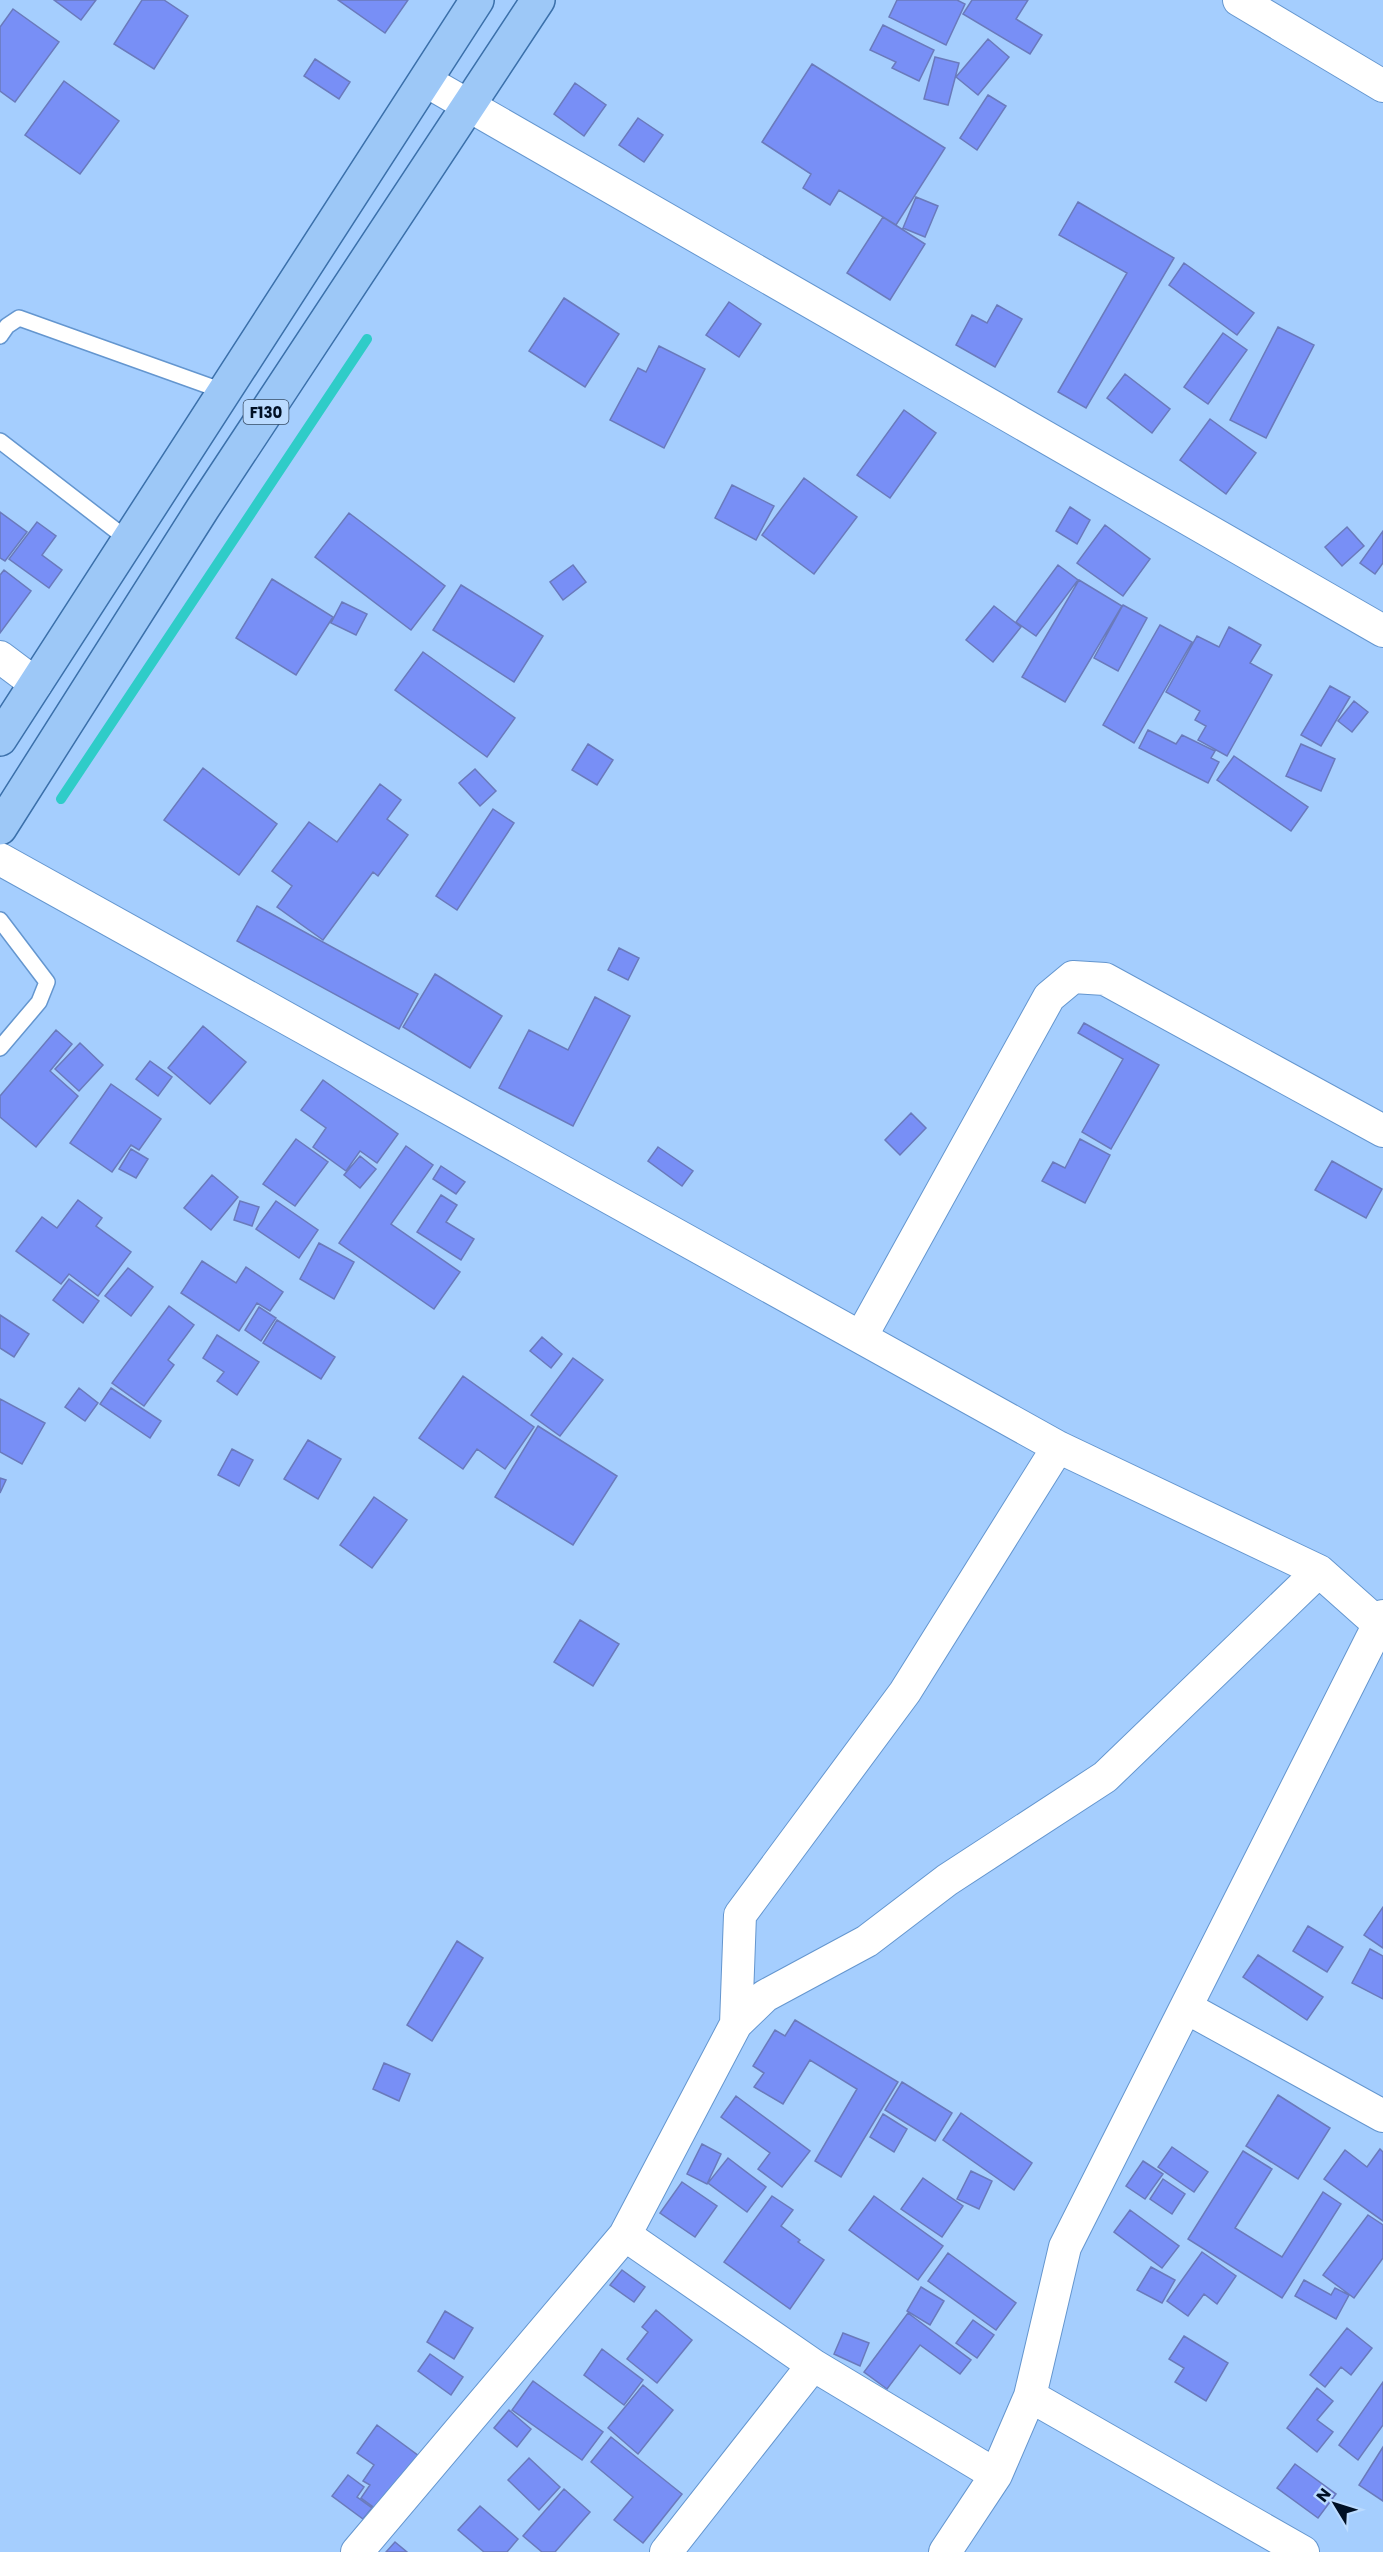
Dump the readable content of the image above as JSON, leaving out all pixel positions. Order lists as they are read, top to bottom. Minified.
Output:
{"streets":{"main road":["F130"]},"north":"top left"}
